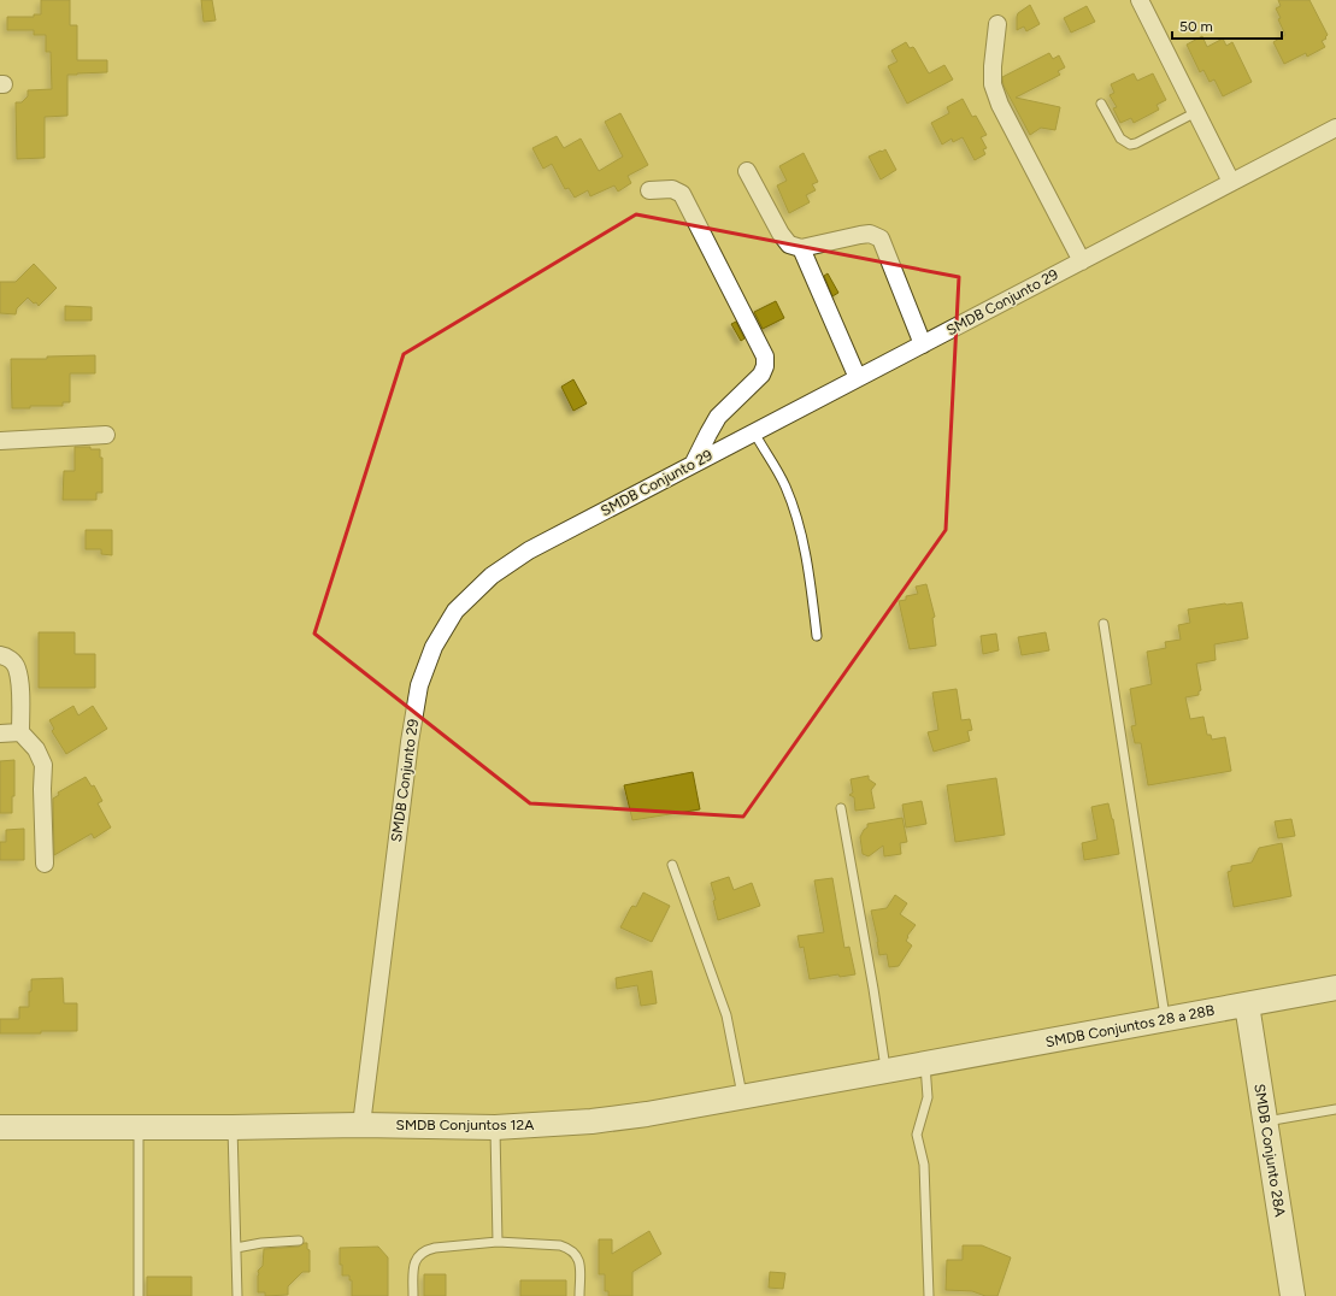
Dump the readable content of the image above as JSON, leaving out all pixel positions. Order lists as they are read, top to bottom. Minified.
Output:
{"streets":{"street":["SMDB Conjunto 29","SMDB Conjuntos 28 a 28B","SMDB Conjuntos 12A","SMDB Conjunto 28A"]},"crossings":[["SMDB Conjunto 29","SMDB Conjuntos 12A"],["SMDB Conjuntos 28 a 28B","SMDB Conjuntos 12A"],["SMDB Conjuntos 28 a 28B","SMDB Conjunto 28A"]],"scale_bar":"50 m"}
